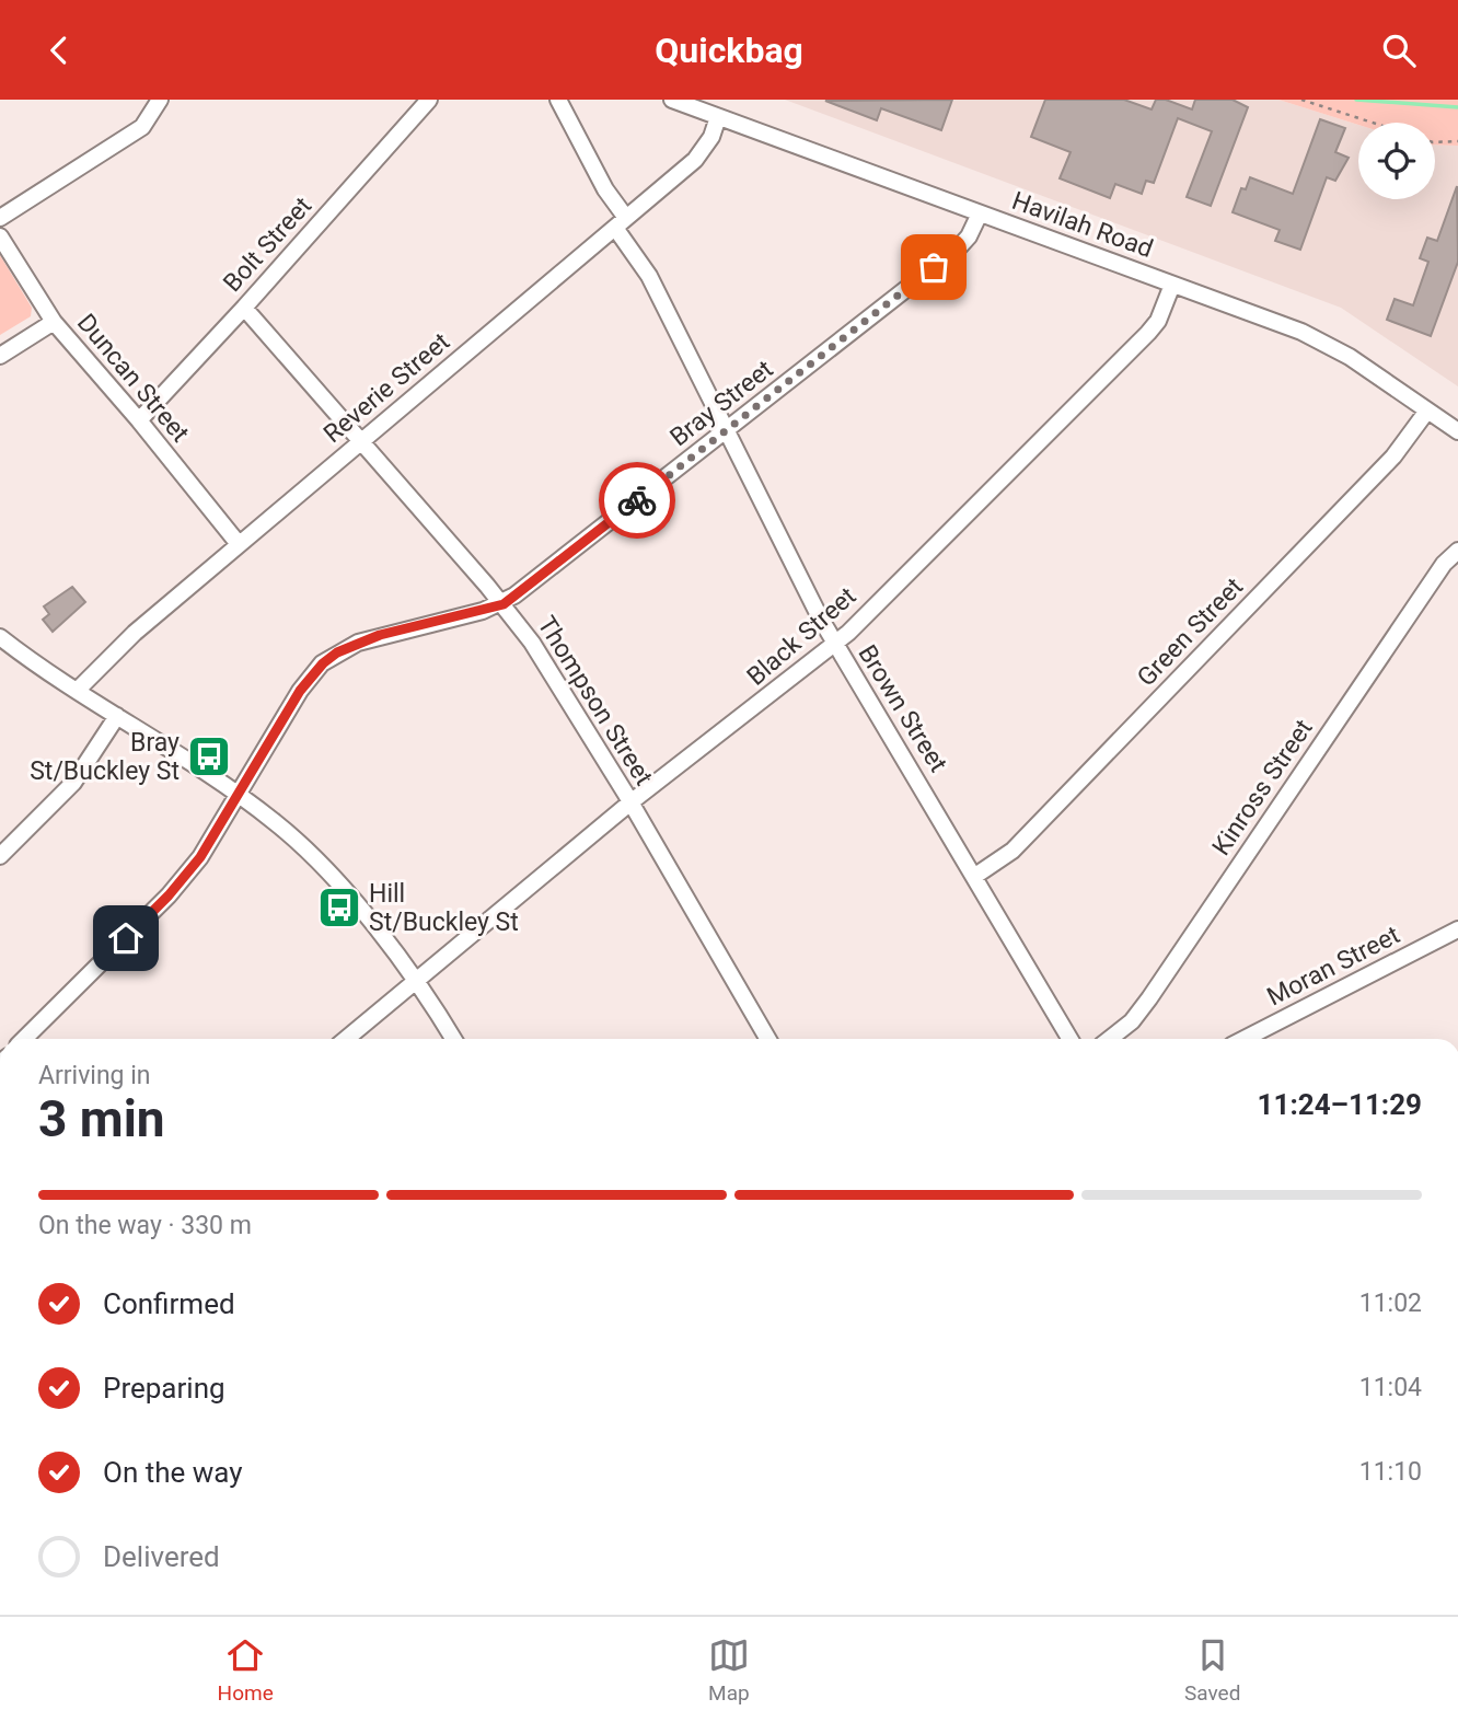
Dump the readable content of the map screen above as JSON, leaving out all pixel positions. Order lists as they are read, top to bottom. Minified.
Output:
{"streets":{"street":["Havilah Road","Bolt Street","Duncan Street","Reverie Street","Bray Street","Green Street","Black Street","Thompson Street","Brown Street","Kinross Street","Moran Street"]},"crossings":[["Havilah Road","Reverie Street"],["Havilah Road","Bray Street"],["Havilah Road","Green Street"],["Havilah Road","Black Street"],["Bolt Street","Duncan Street"],["Bolt Street","Thompson Street"],["Duncan Street","Reverie Street"],["Reverie Street","Thompson Street"],["Reverie Street","Brown Street"],["Bray Street","Thompson Street"],["Bray Street","Brown Street"],["Green Street","Brown Street"],["Black Street","Thompson Street"],["Black Street","Brown Street"]],"places":{"bus stop":["Bray St/Buckley St","Hill St/Buckley St"]},"page":{"header":"Quickbag","heading":["3 min","Arriving in","11:24–11:29"],"bar":"On the way · 330 m","list":[["Confirmed","11:02"],["Preparing","11:04"],["On the way","11:10"],"Delivered"],"tabs":["Home","Map","Saved"]}}
